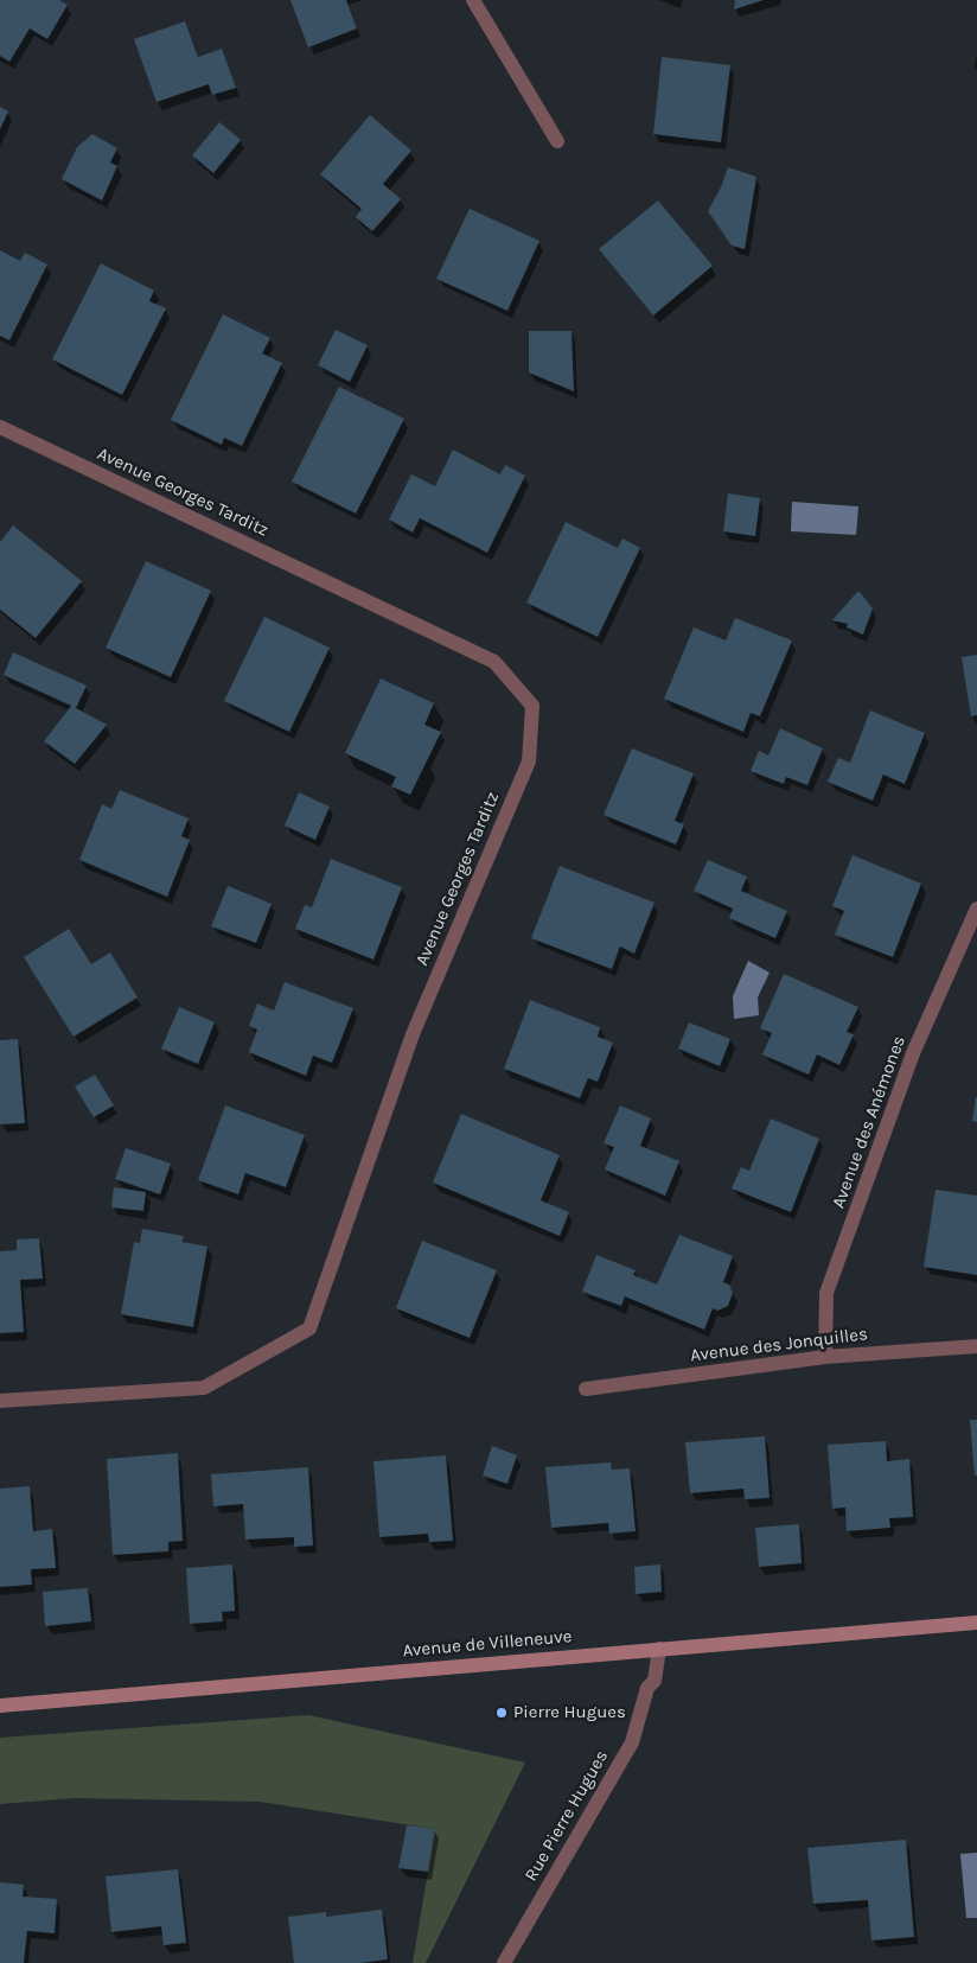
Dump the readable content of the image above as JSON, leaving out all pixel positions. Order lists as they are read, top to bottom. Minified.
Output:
{"streets":{"main road":["Avenue de Villeneuve"],"street":["Avenue Georges Tarditz","Avenue des Anémones","Avenue des Jonquilles","Rue Pierre Hugues"]},"crossings":[["Avenue des Anémones","Avenue des Jonquilles"],["Avenue de Villeneuve","Rue Pierre Hugues"]],"places":["Pierre Hugues"]}
